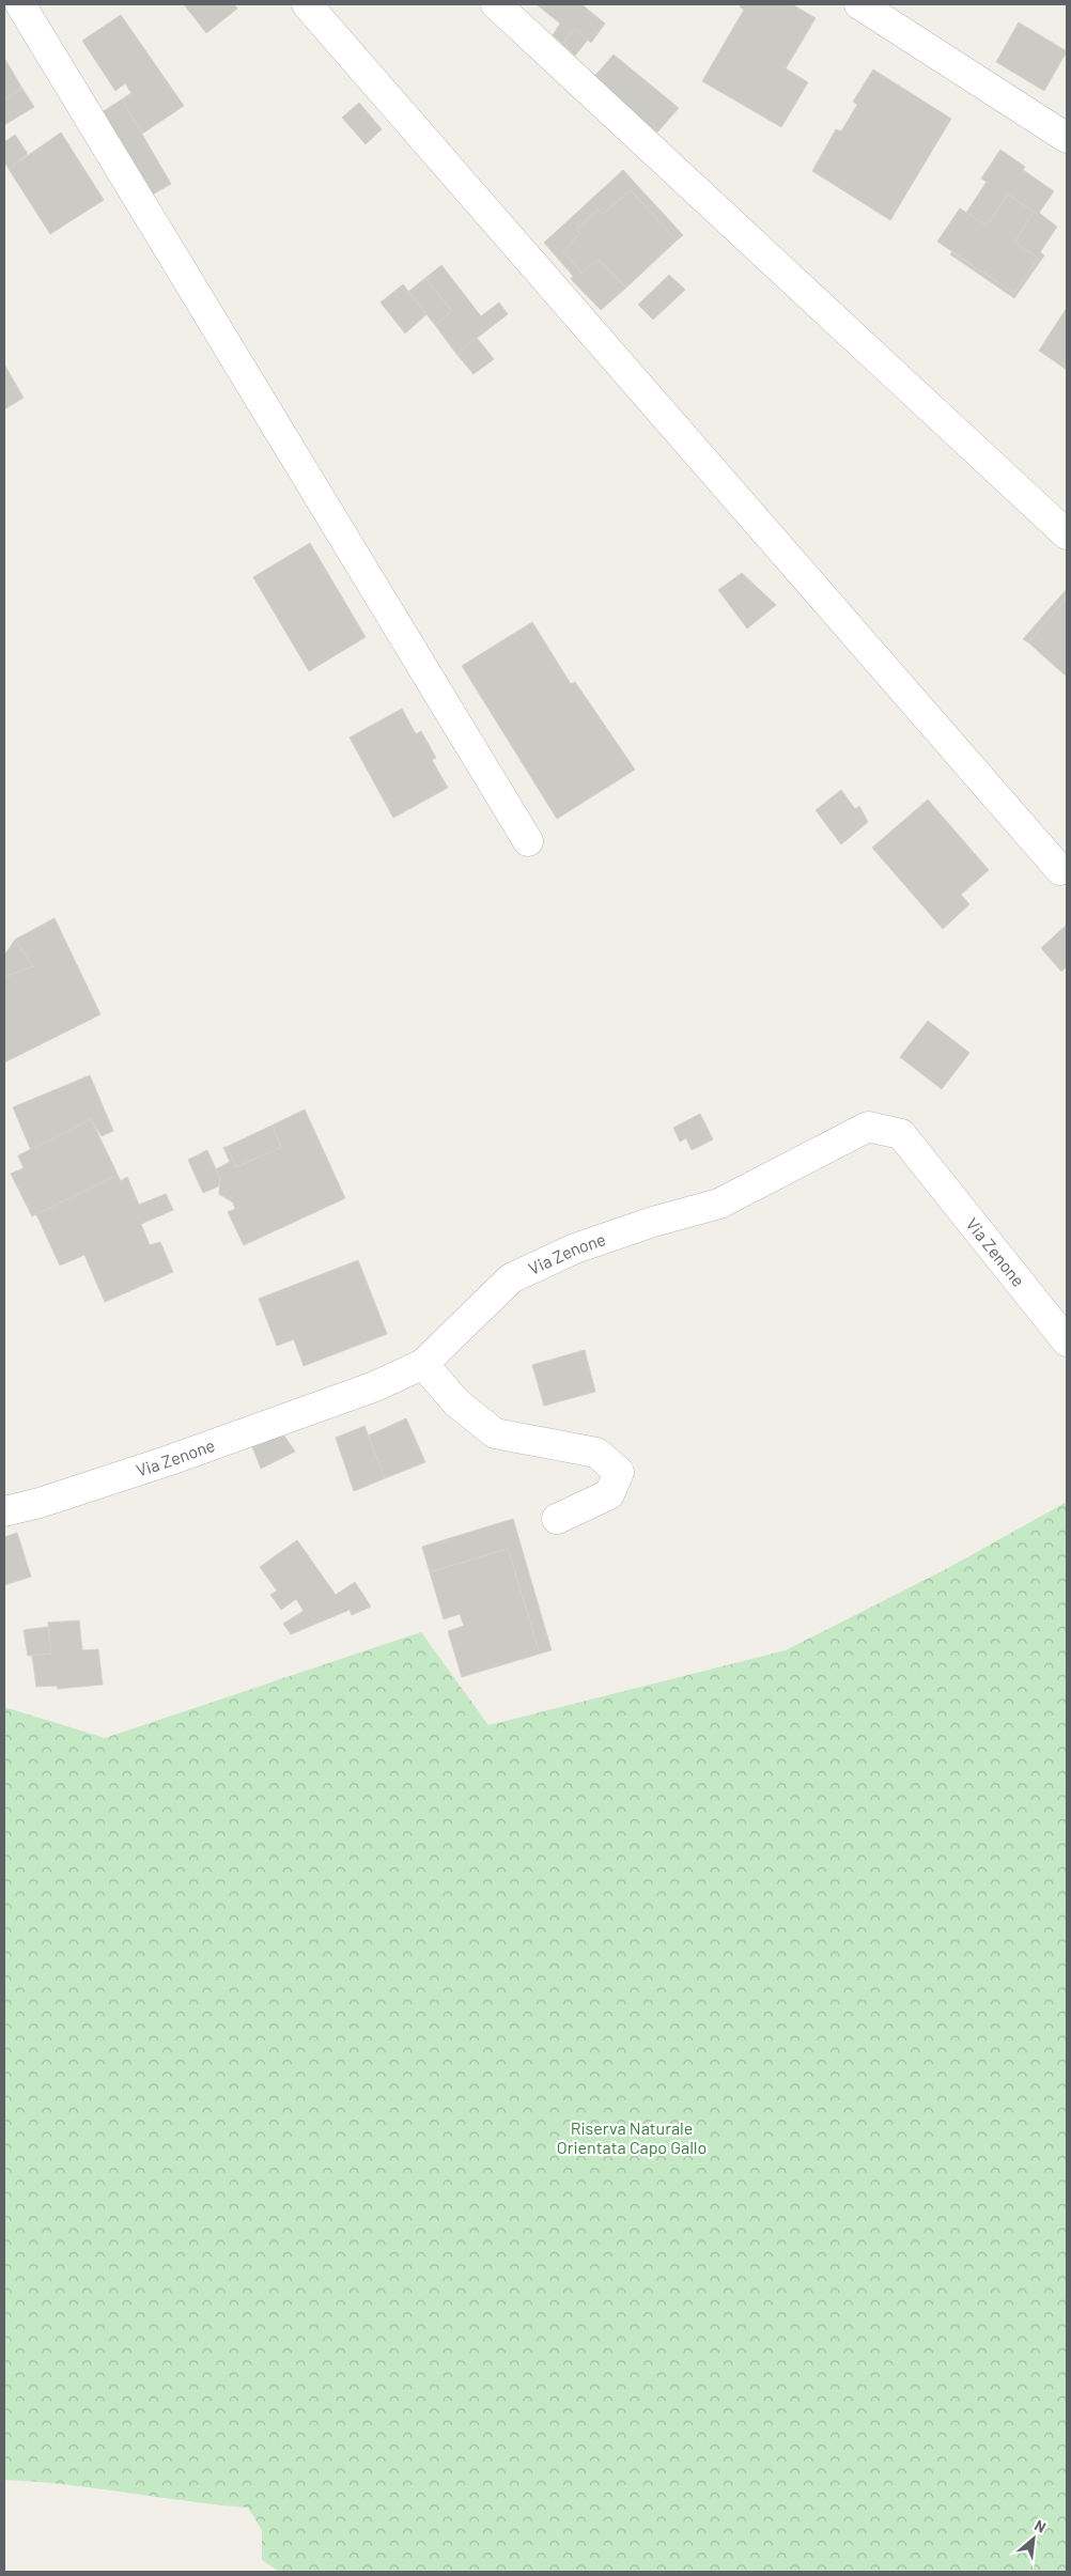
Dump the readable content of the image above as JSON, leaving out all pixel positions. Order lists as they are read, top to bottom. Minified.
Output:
{"streets":{"street":["Via Zenone"]},"parks":["Riserva Naturale Orientata Capo Gallo"],"north":"top right"}
